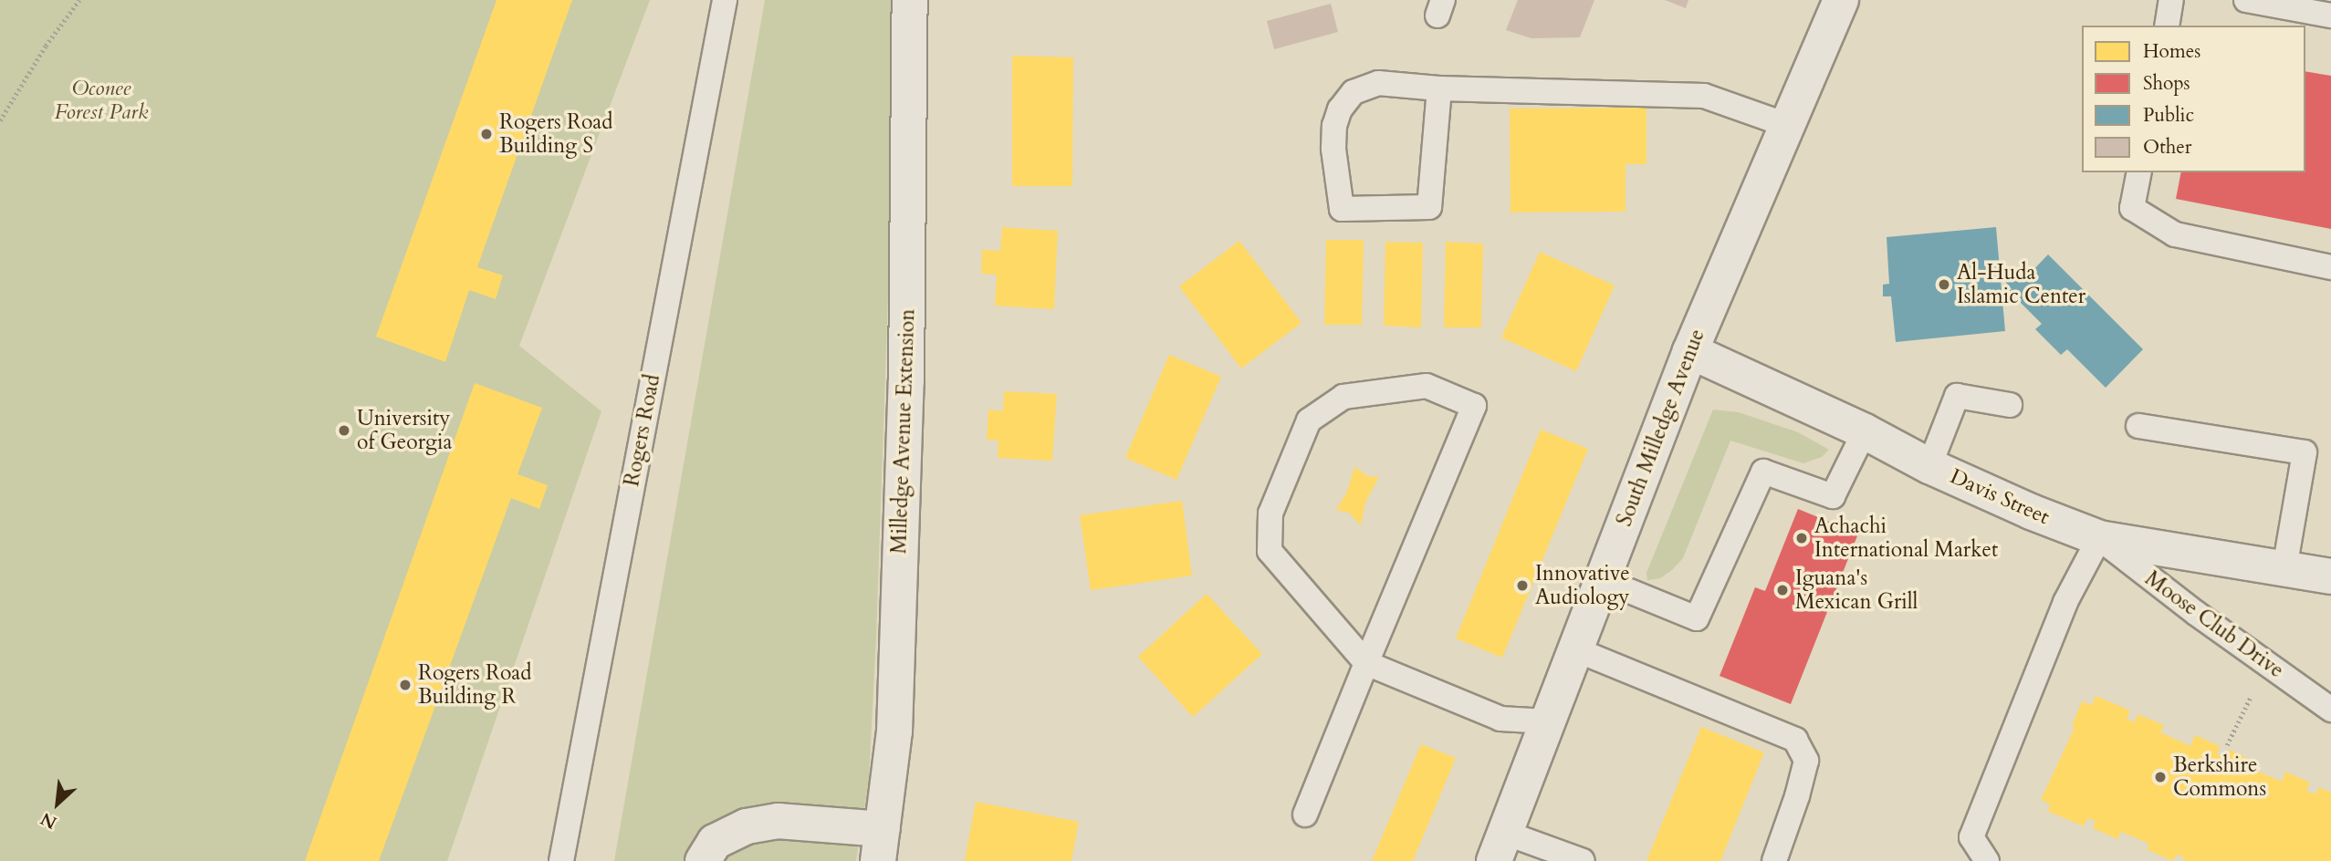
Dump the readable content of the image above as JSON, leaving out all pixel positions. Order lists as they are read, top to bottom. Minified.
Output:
{"streets":{"street":["South Milledge Avenue","Milledge Avenue Extension","Davis Street"],"lane":["Rogers Road","Moose Club Drive"]},"crossings":[["South Milledge Avenue","Davis Street"],["Davis Street","Moose Club Drive"]],"parks":["Oconee Forest Park"],"places":["Rogers Road Building S","Al-Huda Islamic Center","University of Georgia","Achachi International Market","Innovative Audiology","Iguana's Mexican Grill","Rogers Road Building R","Berkshire Commons"],"legend":["Homes","Shops","Public","Other"],"north":"bottom left"}
